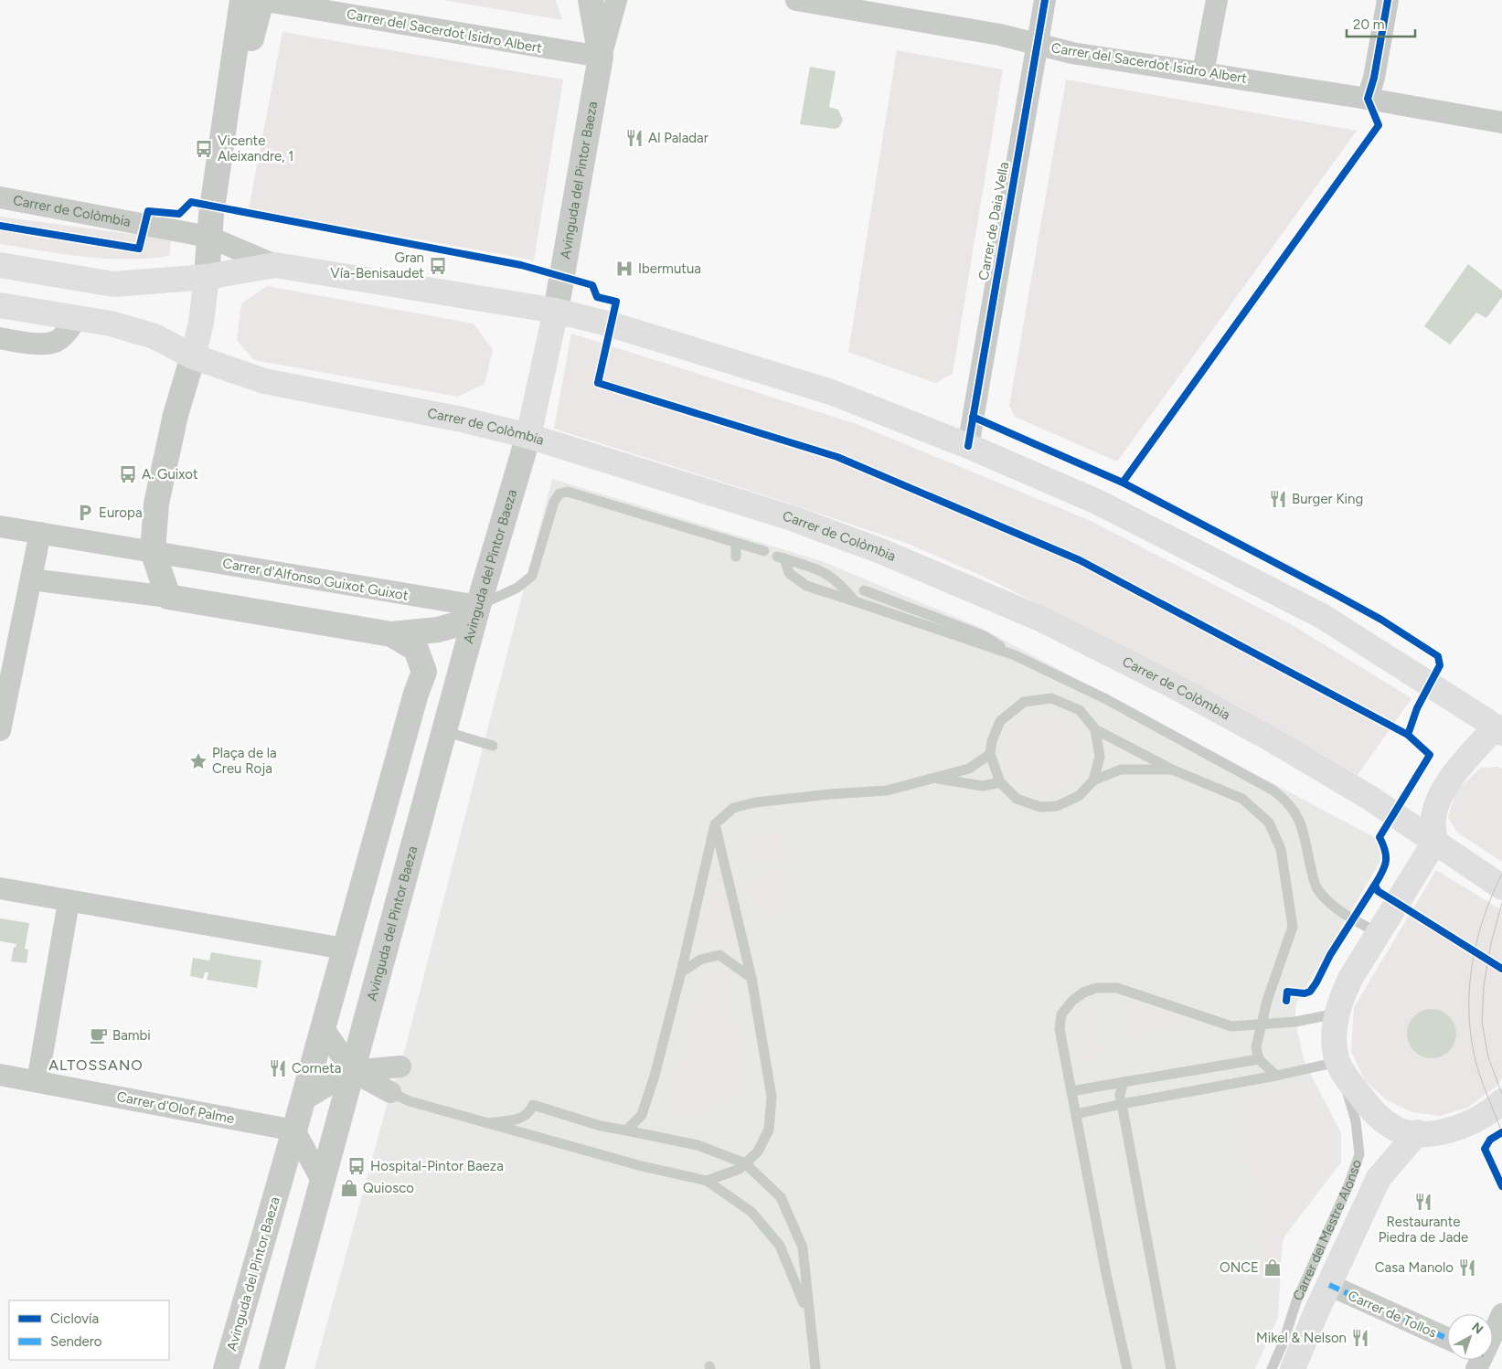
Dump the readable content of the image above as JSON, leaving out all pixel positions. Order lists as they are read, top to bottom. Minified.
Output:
{"streets":{"main road":["Avinguda del Pintor Baeza","Carrer de Colòmbia","Carrer del Mestre Alonso"],"street":["Carrer del Sacerdot Isidro Albert","Carrer de Daia Vella","Carrer d'Alfonso Guixot Guixot","Carrer d'Olof Palme","Carrer de Tollos"]},"crossings":[["Carrer del Sacerdot Isidro Albert","Avinguda del Pintor Baeza"],["Carrer del Sacerdot Isidro Albert","Carrer de Daia Vella"],["Avinguda del Pintor Baeza","Carrer de Colòmbia"],["Avinguda del Pintor Baeza","Carrer d'Alfonso Guixot Guixot"],["Avinguda del Pintor Baeza","Carrer d'Olof Palme"],["Carrer de Colòmbia","Carrer de Daia Vella"],["Carrer de Colòmbia","Carrer del Mestre Alonso"],["Carrer del Mestre Alonso","Carrer de Tollos"]],"districts":["ALTOSSANO"],"places":{"restaurant":["Al Paladar","Burger King","Corneta","Restaurante Piedra de Jade","Casa Manolo","Mikel & Nelson"],"bus stop":["Vicente Aleixandre, 1","Gran Vía-Benisaudet","A. Guixot","Hospital-Pintor Baeza"],"hospital":["Ibermutua"],"parking":["Europa"],"place":["Plaça de la Creu Roja"],"cafe":["Bambi"],"shop":["Quiosco","ONCE"]},"legend":["Ciclovía","Sendero"],"scale_bar":"20 m","north":"top right"}
